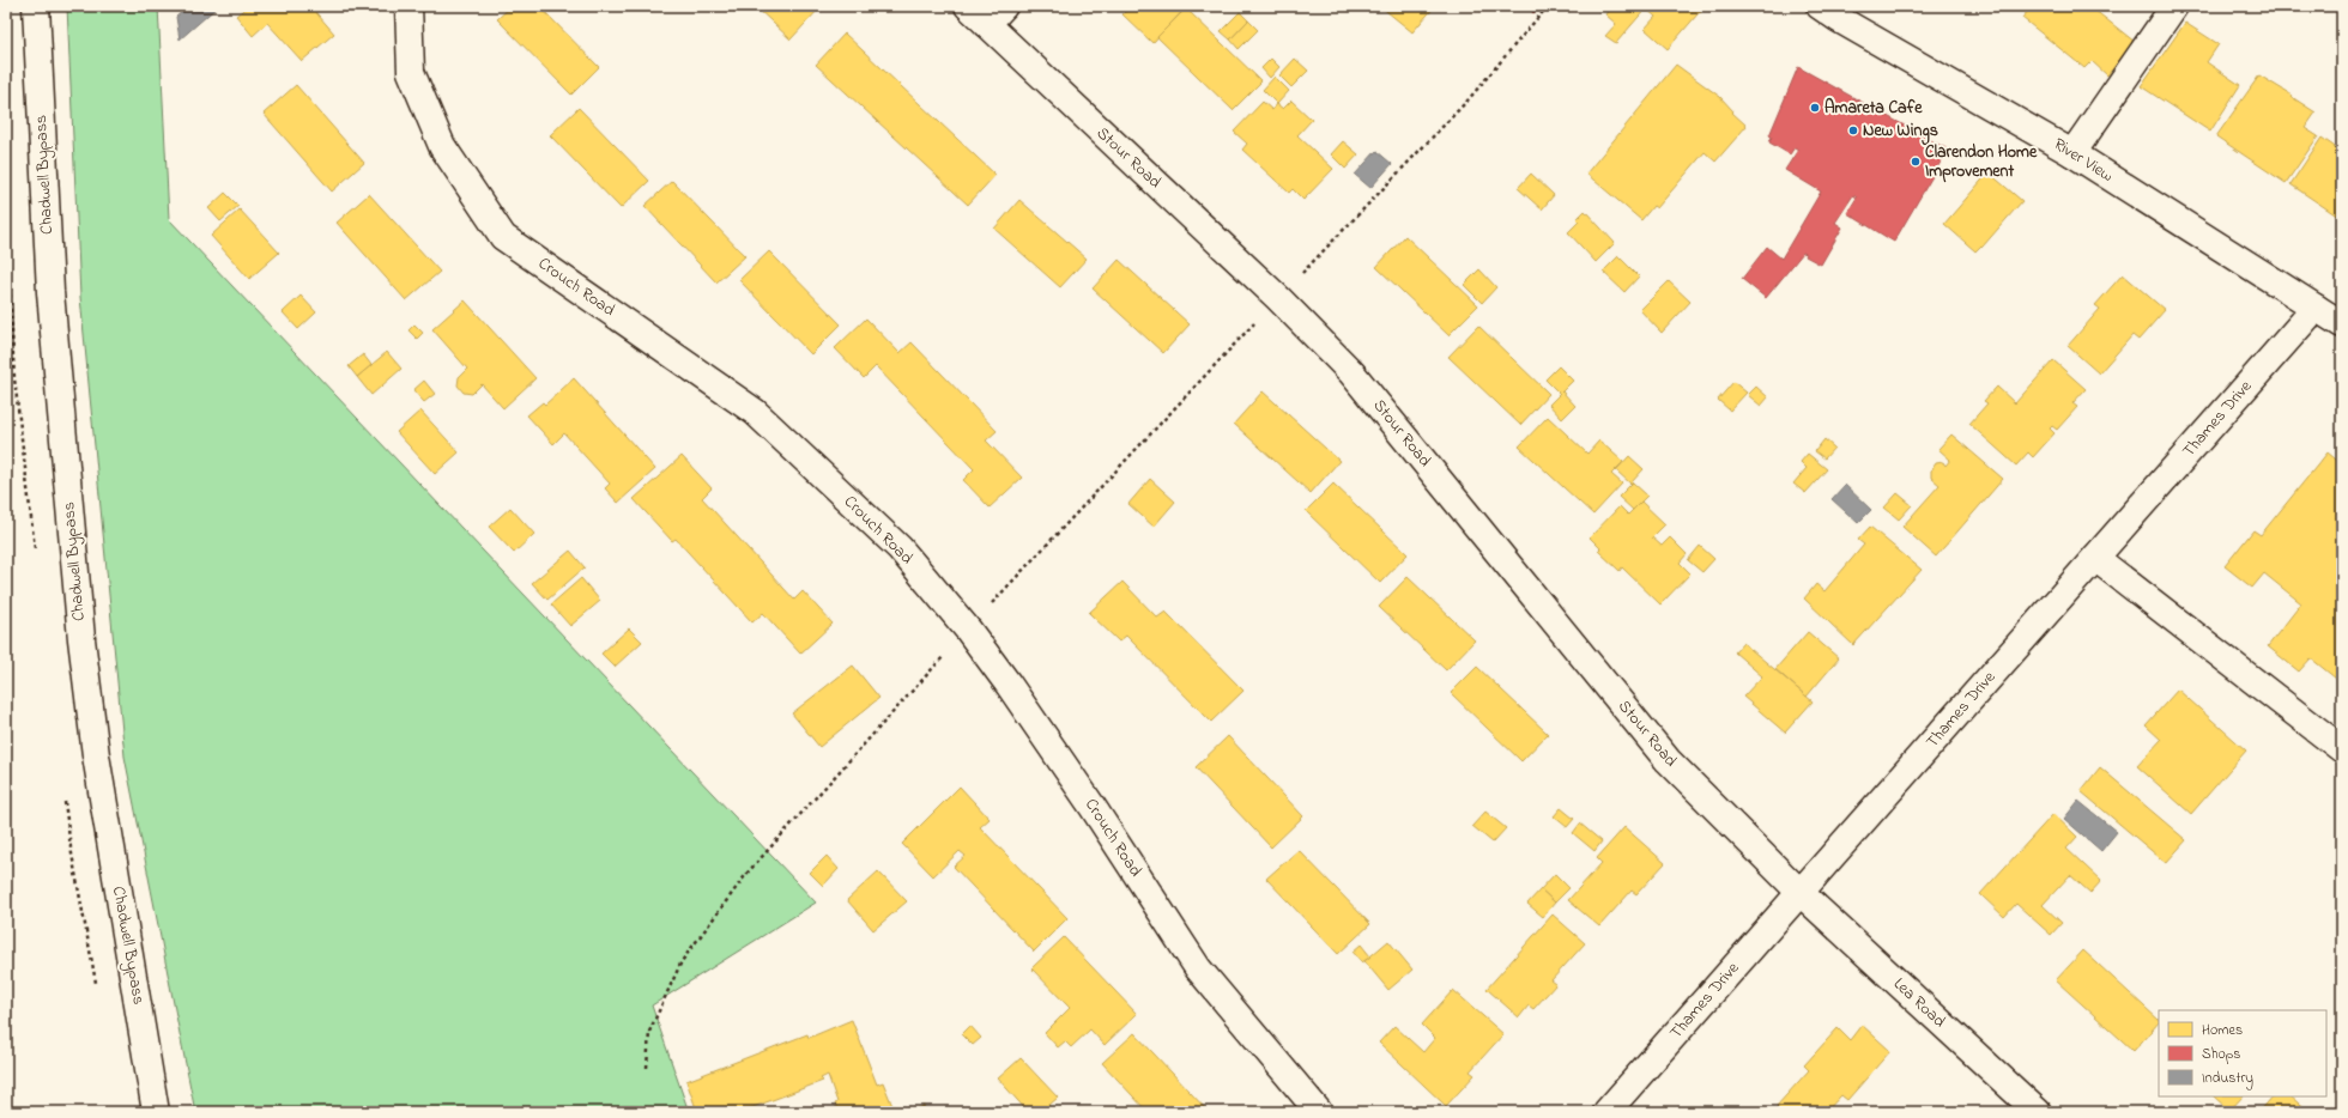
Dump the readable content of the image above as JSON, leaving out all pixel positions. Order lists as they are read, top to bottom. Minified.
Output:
{"streets":{"street":["Stour Road","River View","Chadwell Bypass","Crouch Road","Thames Drive","Lea Road"]},"crossings":[["Stour Road","Thames Drive"],["Stour Road","Lea Road"],["River View","Thames Drive"],["Thames Drive","Lea Road"]],"places":["Amareta Cafe","New Wings","Clarendon Home Improvement"],"legend":["Homes","Shops","Industry"]}
